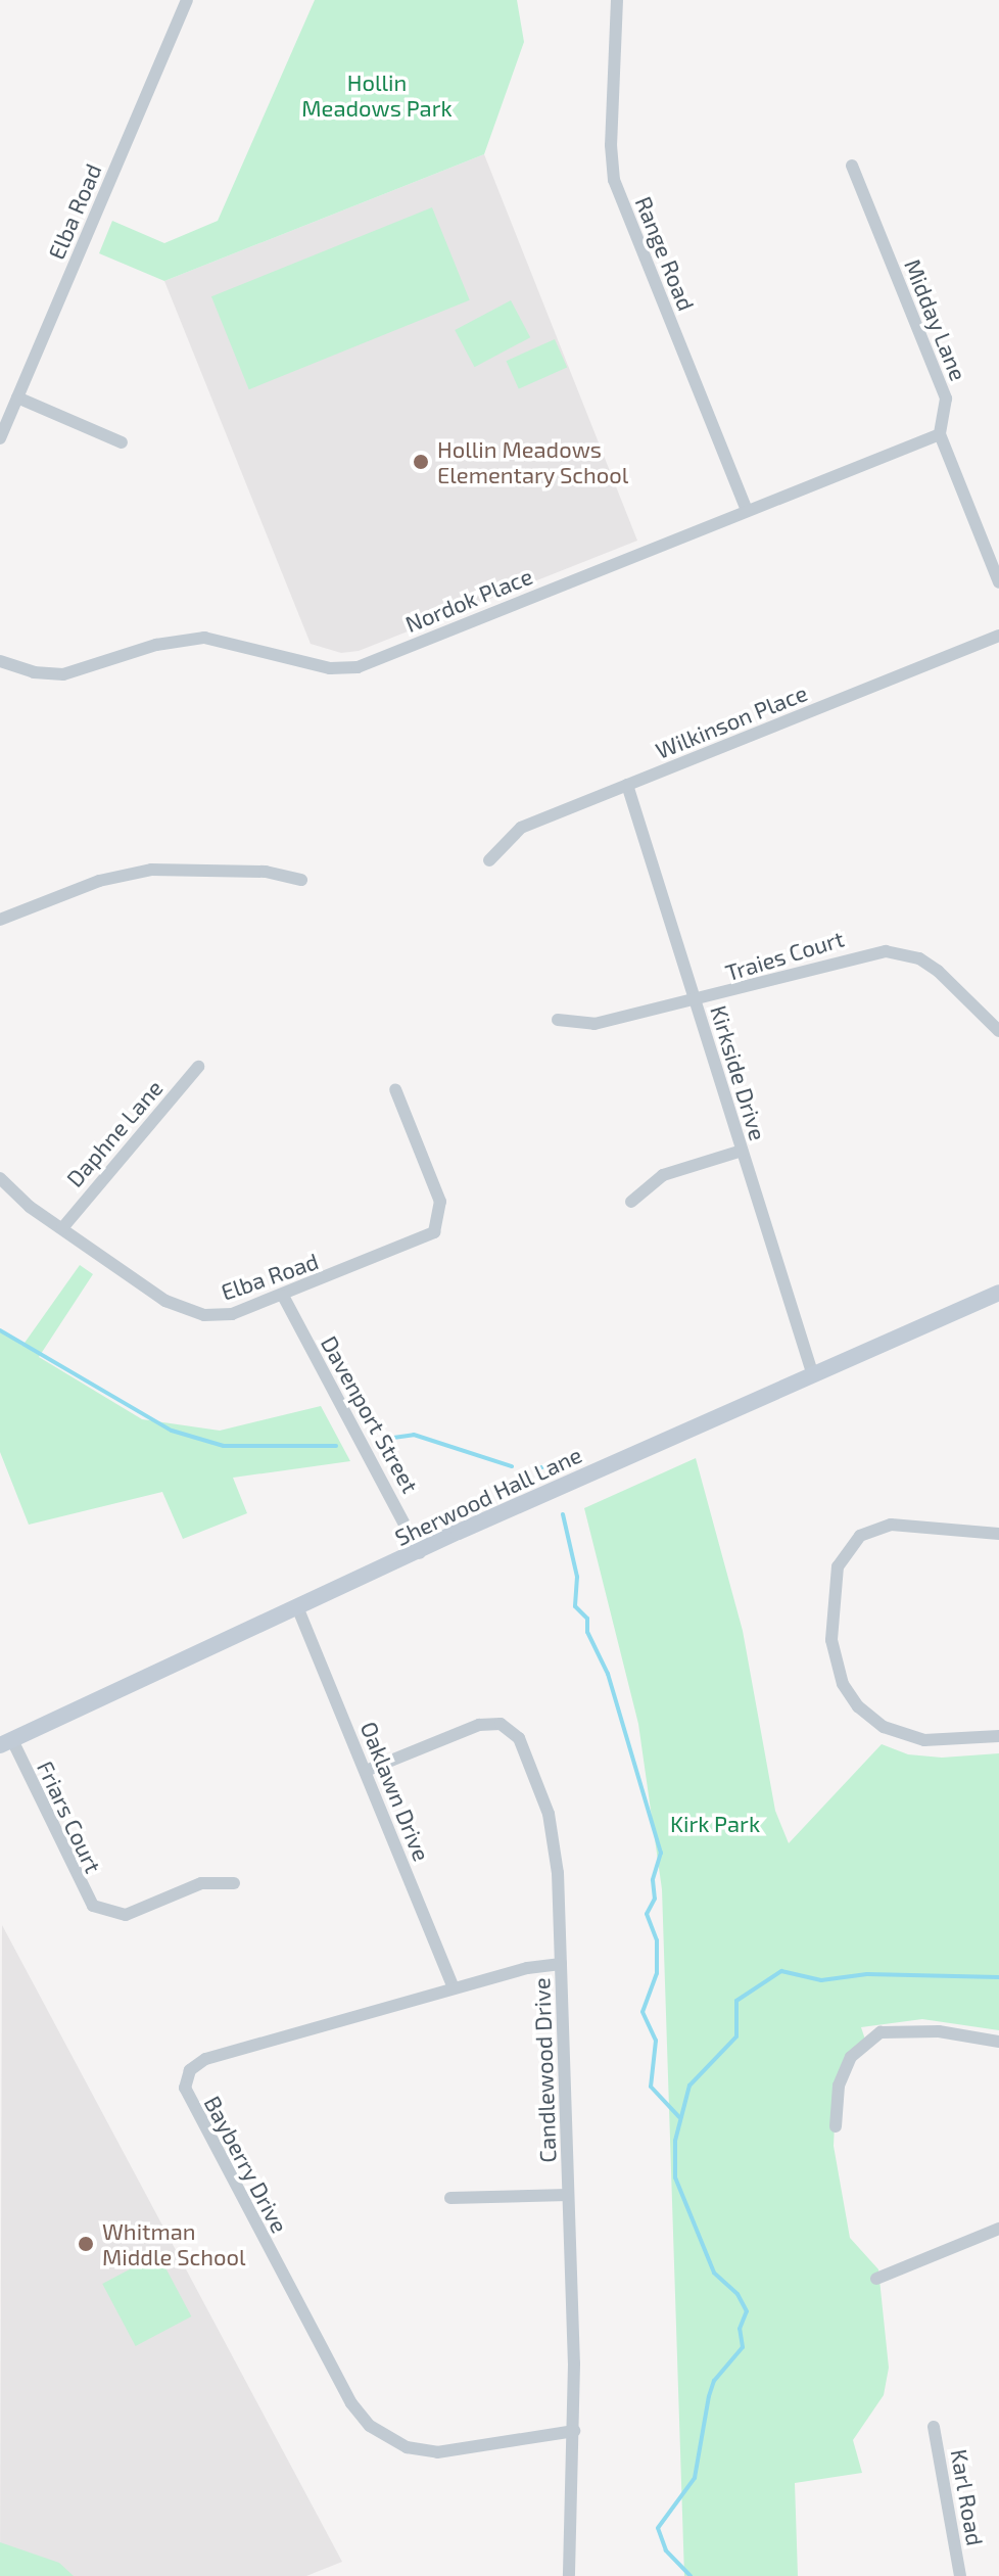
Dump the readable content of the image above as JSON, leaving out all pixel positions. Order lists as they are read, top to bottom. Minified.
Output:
{"streets":{"main road":["Sherwood Hall Lane"],"street":["Elba Road","Range Road","Midday Lane","Nordok Place","Wilkinson Place","Traies Court","Kirkside Drive","Daphne Lane","Davenport Street","Oaklawn Drive","Friars Court","Candlewood Drive","Bayberry Drive","Karl Road"]},"crossings":[["Elba Road","Daphne Lane"],["Elba Road","Davenport Street"],["Range Road","Nordok Place"],["Midday Lane","Nordok Place"],["Wilkinson Place","Kirkside Drive"],["Traies Court","Kirkside Drive"],["Kirkside Drive","Sherwood Hall Lane"],["Davenport Street","Sherwood Hall Lane"],["Sherwood Hall Lane","Oaklawn Drive"],["Sherwood Hall Lane","Friars Court"],["Oaklawn Drive","Candlewood Drive"],["Oaklawn Drive","Bayberry Drive"],["Candlewood Drive","Bayberry Drive"]],"parks":["Hollin Meadows Park","Kirk Park"],"places":["Hollin Meadows Elementary School","Whitman Middle School"]}
